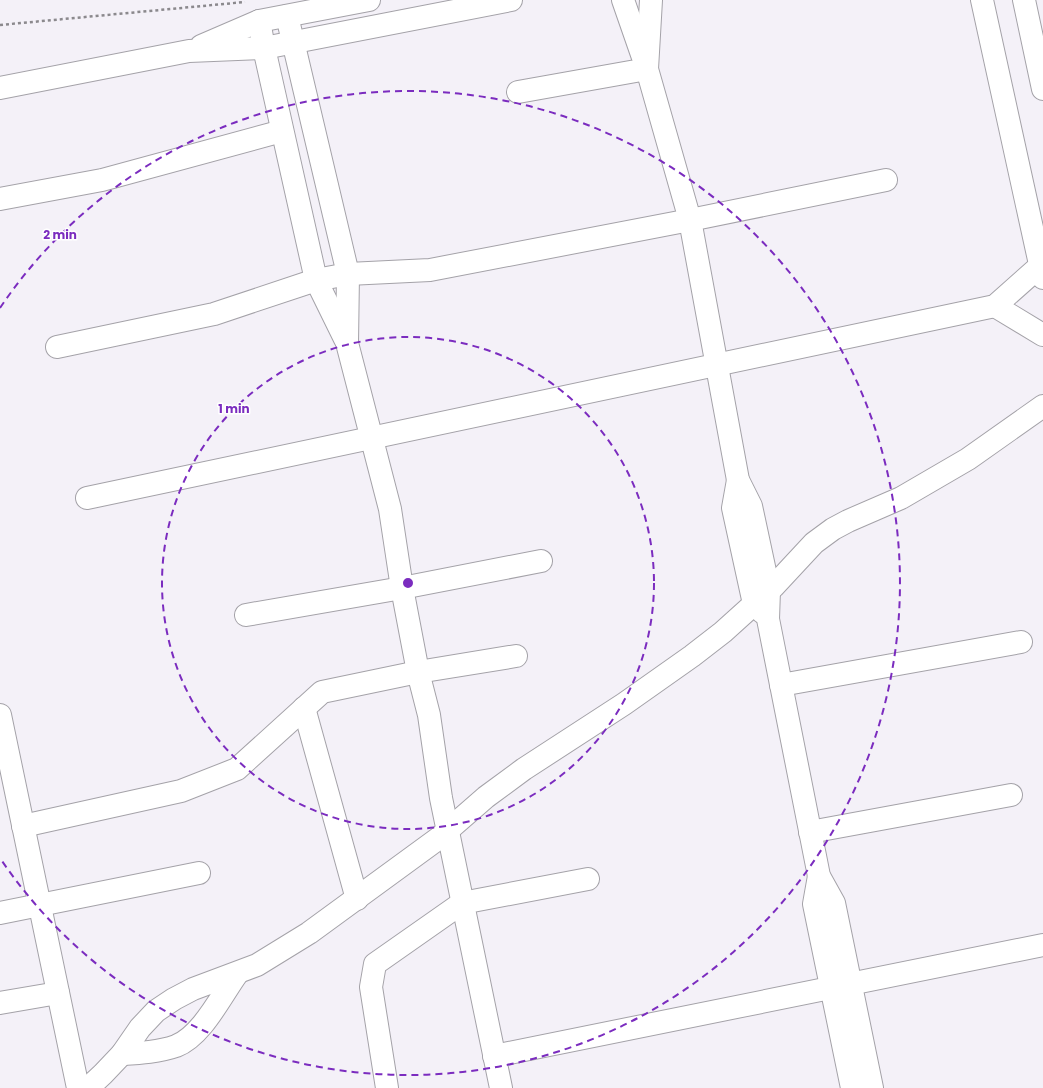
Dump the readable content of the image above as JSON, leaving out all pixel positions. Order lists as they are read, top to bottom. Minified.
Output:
{"rings":["2 min","1 min"]}
